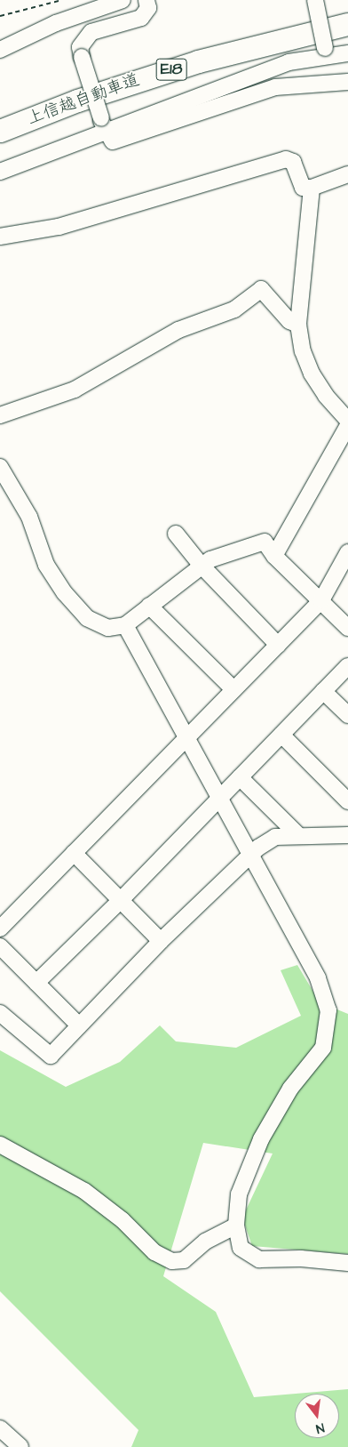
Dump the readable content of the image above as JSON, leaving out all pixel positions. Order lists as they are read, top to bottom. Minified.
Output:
{"streets":{"highway":["E18","上信越自動車道"]},"north":"bottom"}
